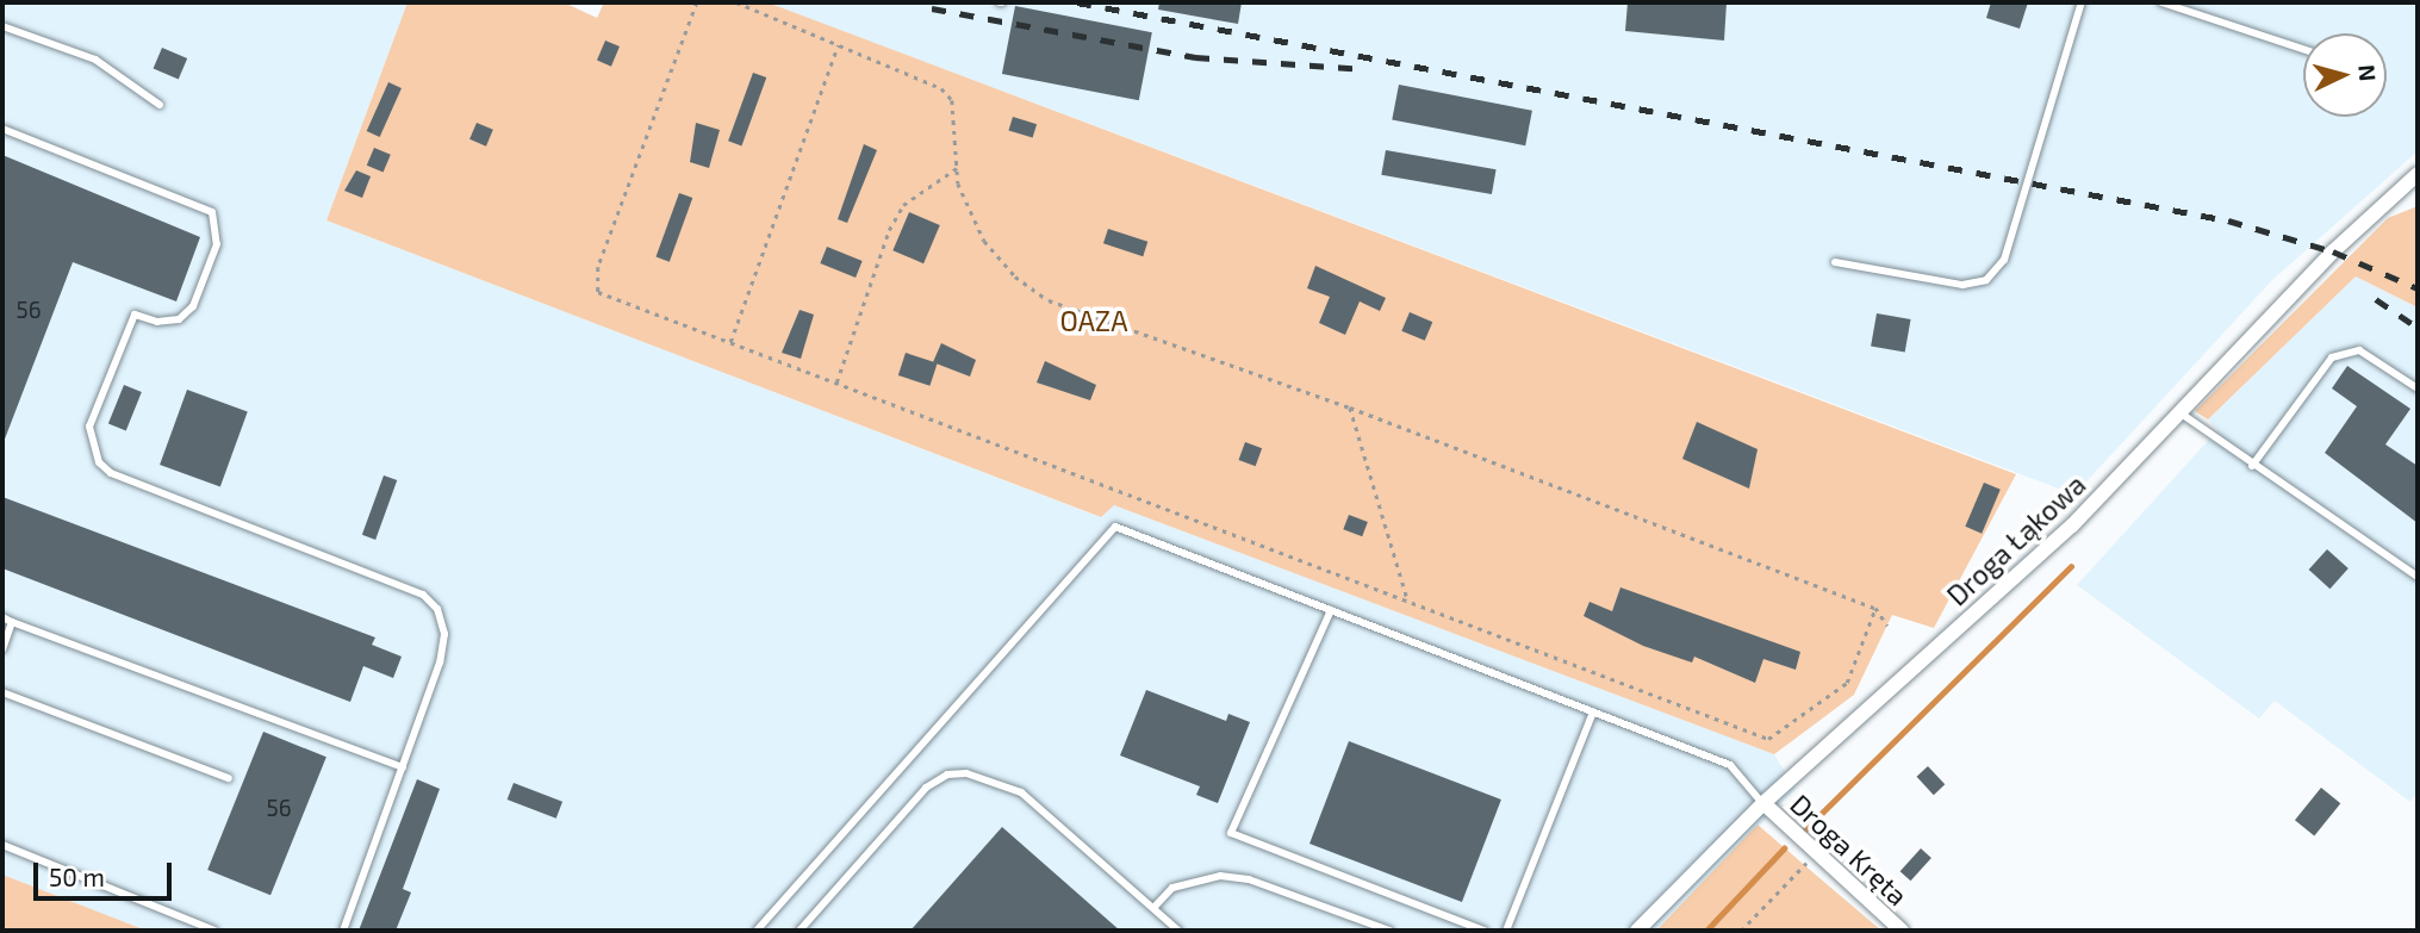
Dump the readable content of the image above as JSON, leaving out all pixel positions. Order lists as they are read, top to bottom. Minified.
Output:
{"streets":{"street":["Droga Łąkowa","Droga Kręta"]},"crossings":[["Droga Łąkowa","Droga Kręta"]],"parks":["OAZA"],"house_numbers":["56","56"],"scale_bar":"50 m","north":"right"}
